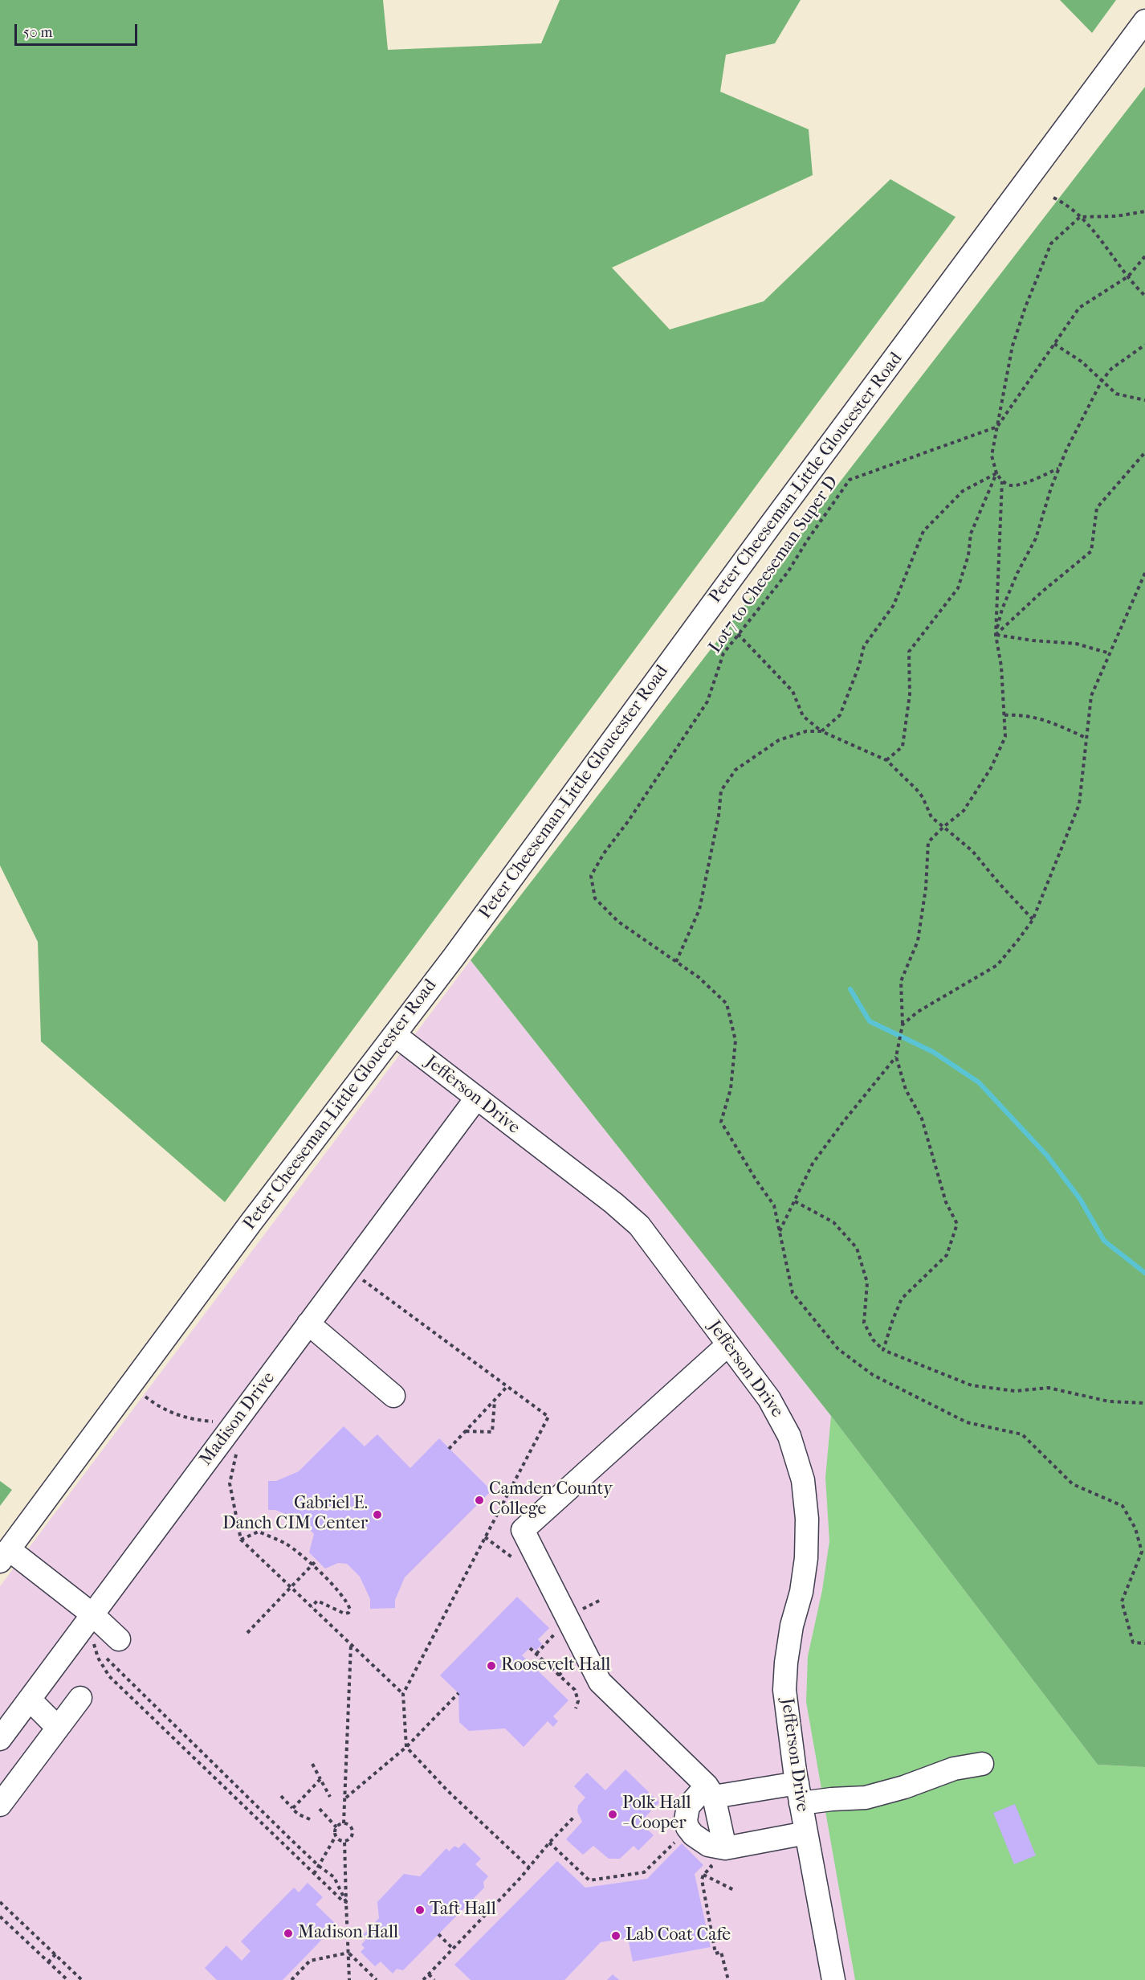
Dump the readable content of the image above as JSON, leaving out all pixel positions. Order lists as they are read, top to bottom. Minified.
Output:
{"streets":{"street":["Peter Cheeseman-Little Gloucester Road","Jefferson Drive","Madison Drive"],"path":["Lot7 to Cheeseman Super D"]},"crossings":[["Peter Cheeseman-Little Gloucester Road","Jefferson Drive"],["Jefferson Drive","Madison Drive"]],"places":["Camden County College","Gabriel E. Danch CIM Center","Roosevelt Hall","Polk Hall - Cooper","Taft Hall","Madison Hall","Lab Coat Cafe"],"scale_bar":"50 m"}
